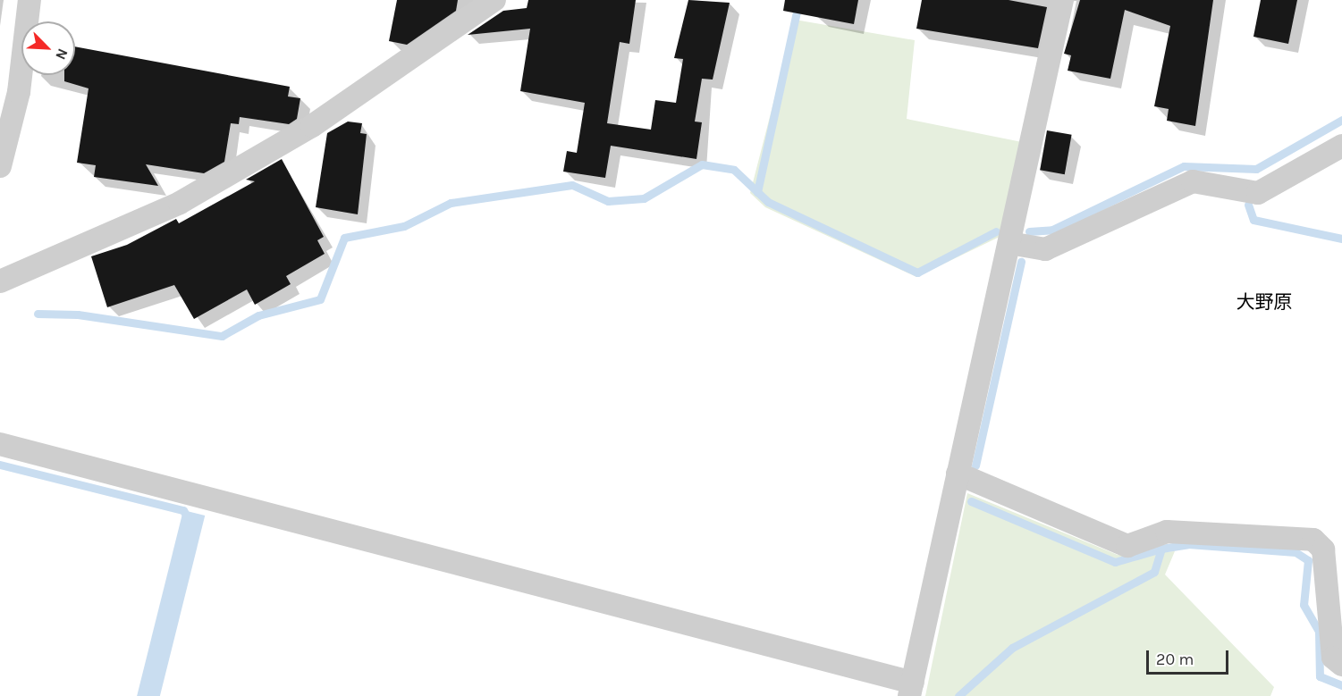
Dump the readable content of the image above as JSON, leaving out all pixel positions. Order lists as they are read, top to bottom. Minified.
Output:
{"districts":["大野原"],"scale_bar":"20 m","north":"bottom right"}
